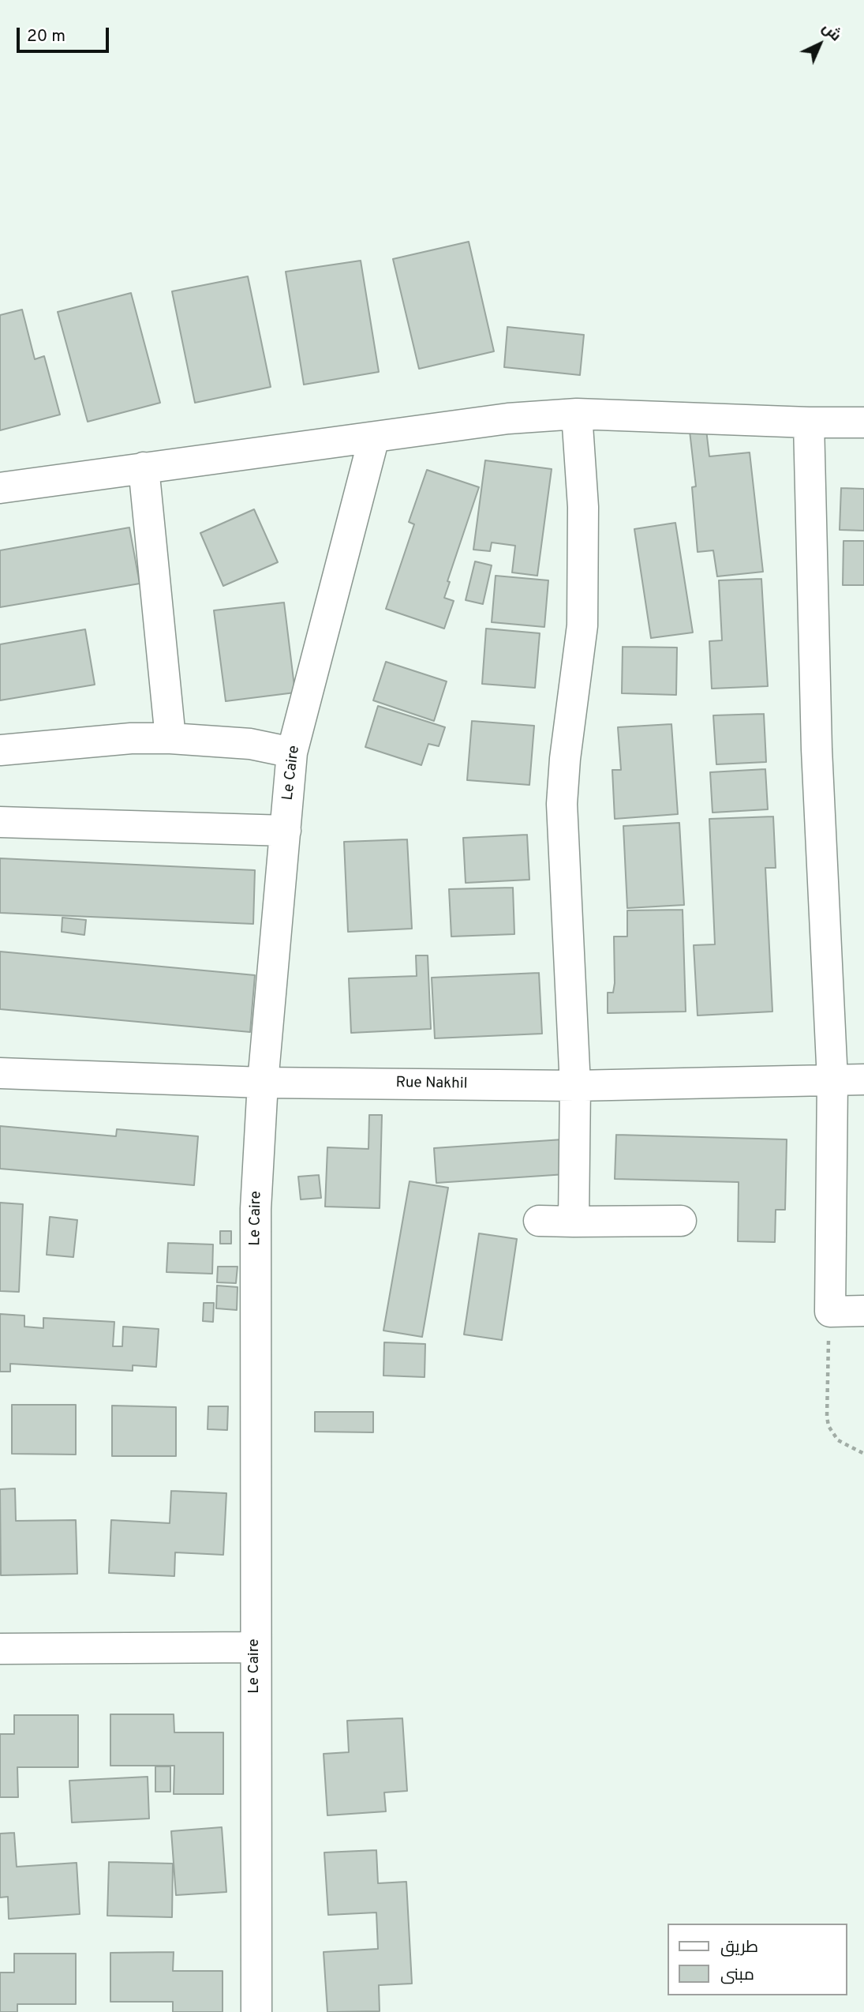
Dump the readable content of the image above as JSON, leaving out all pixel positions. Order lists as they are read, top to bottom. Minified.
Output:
{"streets":{"street":["Le Caire","Rue Nakhil"]},"crossings":[["Le Caire","Rue Nakhil"]],"legend":["طريق","مبنى"],"scale_bar":"20 m","north":"top right"}
